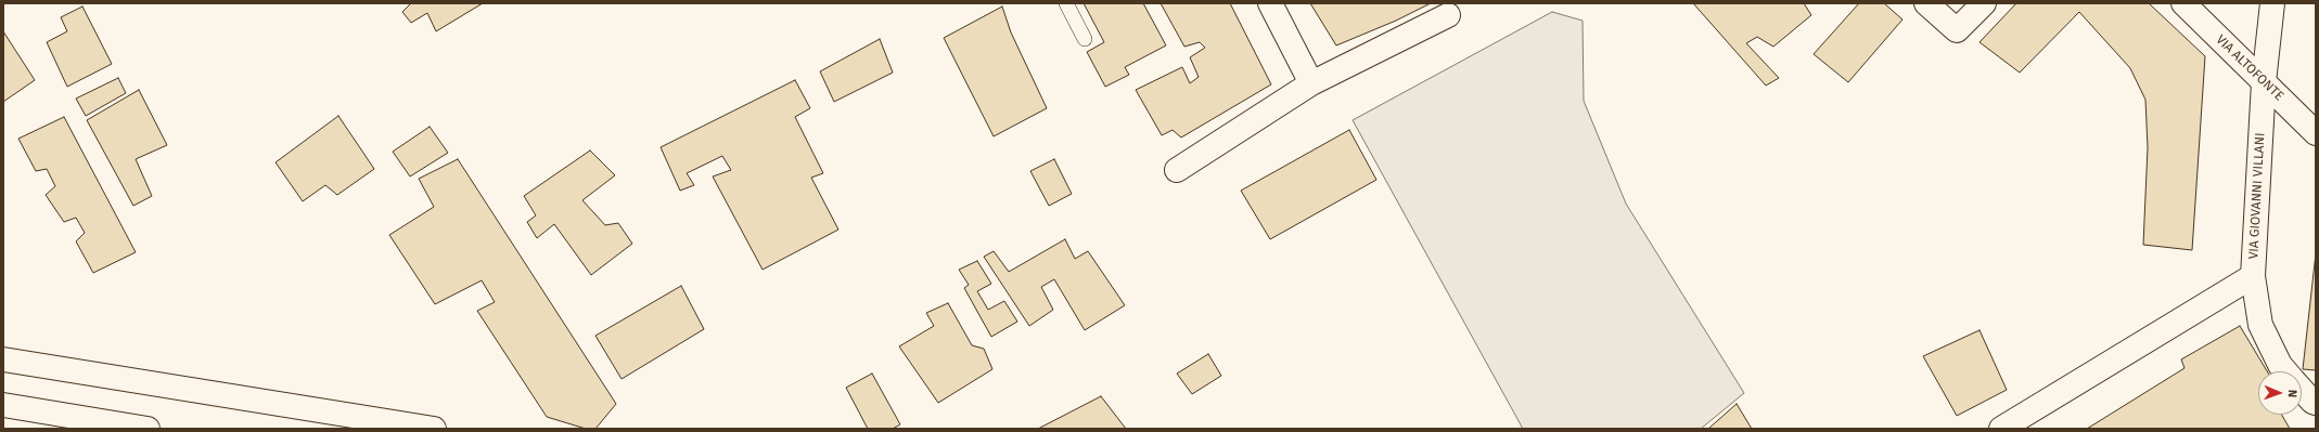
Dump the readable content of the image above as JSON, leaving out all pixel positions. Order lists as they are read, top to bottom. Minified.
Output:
{"streets":{"street":["VIA ALTOFONTE","VIA GIOVANNI VILLANI"]},"crossings":[["VIA ALTOFONTE","VIA GIOVANNI VILLANI"]],"north":"right"}
